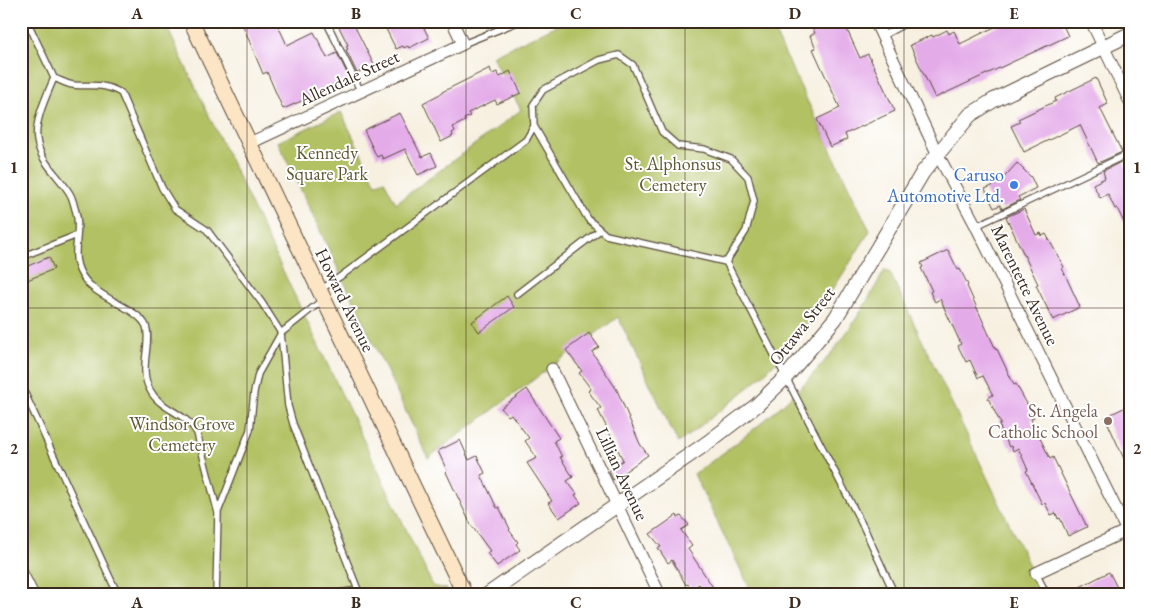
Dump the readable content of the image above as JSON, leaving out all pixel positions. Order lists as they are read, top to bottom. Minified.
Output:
{"streets":{"main road":["Howard Avenue"],"street":["Allendale Street","Marentette Avenue","Ottawa Street","Lillian Avenue"]},"crossings":[["Allendale Street","Howard Avenue"],["Marentette Avenue","Ottawa Street"],["Ottawa Street","Lillian Avenue"]],"parks":["Kennedy Square Park","St. Alphonsus Cemetery","Windsor Grove Cemetery"],"places":["Caruso Automotive Ltd.","St. Angela Catholic School"],"grid":{"columns":["A","B","C","D","E"],"rows":["1","2"]}}
